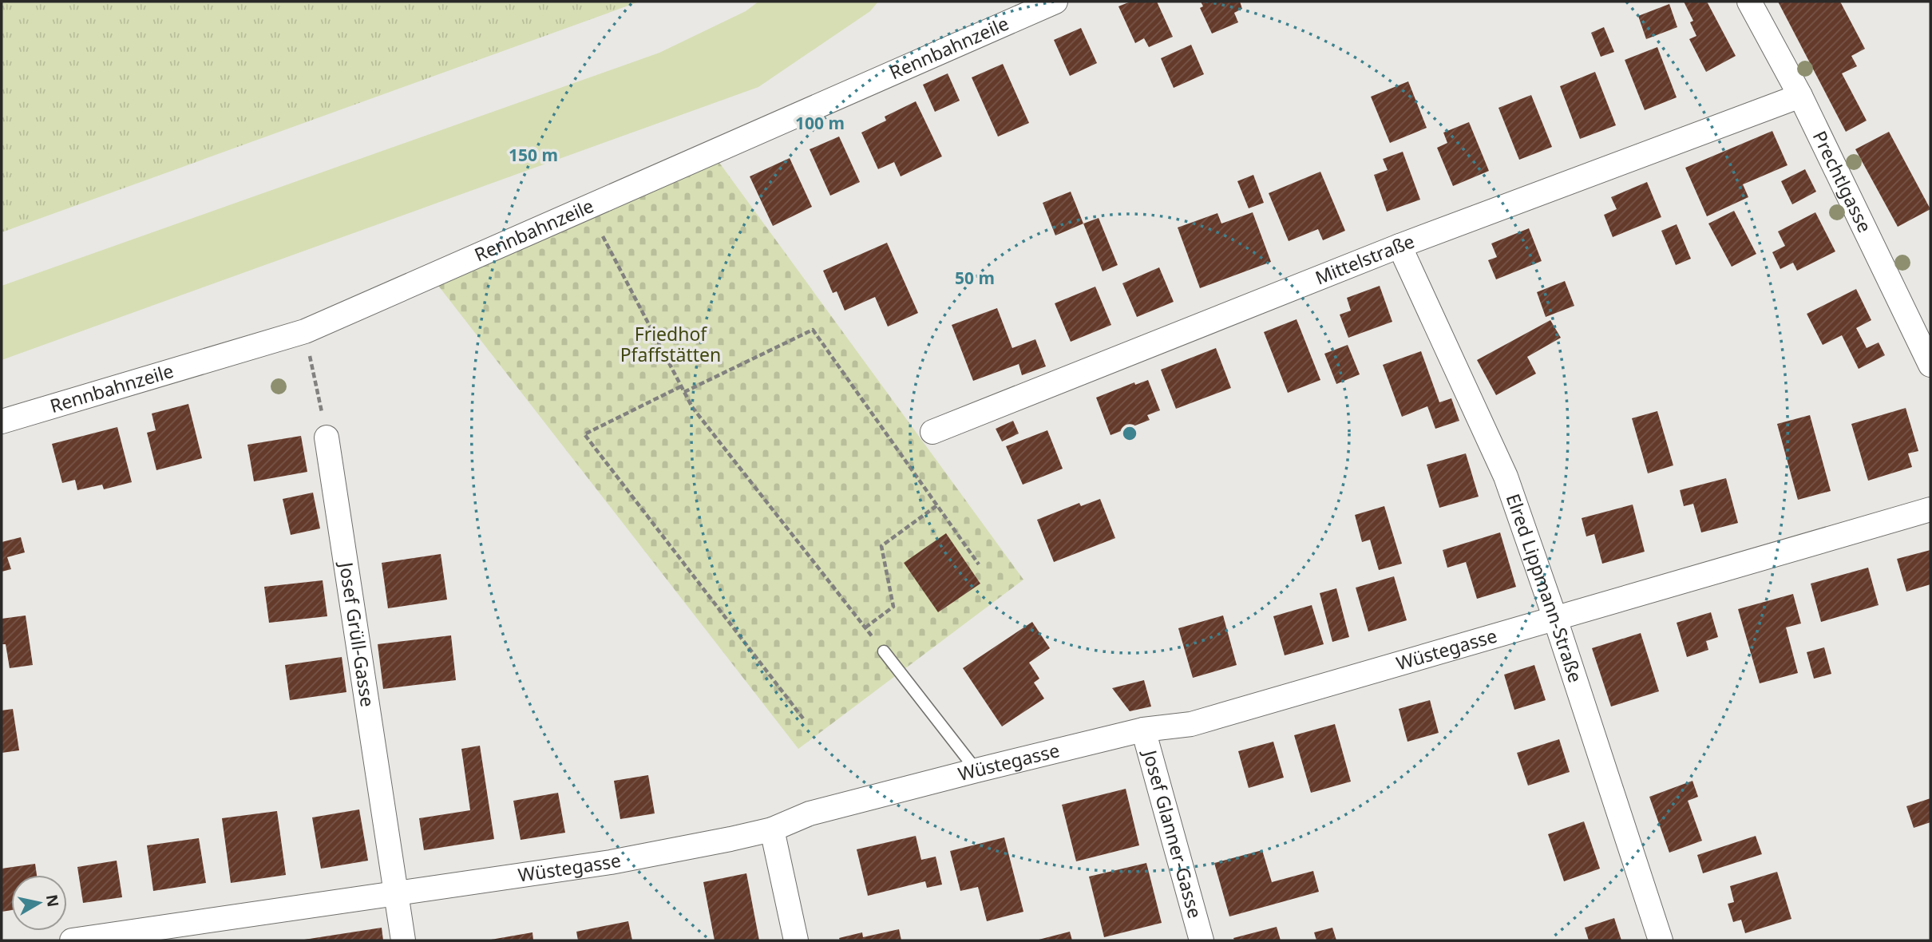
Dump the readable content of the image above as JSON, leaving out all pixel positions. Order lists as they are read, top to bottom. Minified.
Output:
{"streets":{"street":["Rennbahnzeile","Prechtlgasse","Mittelstraße","Elred Lippmann-Straße","Josef Grüll-Gasse","Wüstegasse","Josef Glanner-Gasse"]},"crossings":[["Prechtlgasse","Mittelstraße"],["Mittelstraße","Elred Lippmann-Straße"],["Elred Lippmann-Straße","Wüstegasse"],["Josef Grüll-Gasse","Wüstegasse"],["Wüstegasse","Josef Glanner-Gasse"]],"parks":["Friedhof Pfaffstätten"],"north":"right","rings":["100 m","150 m","50 m"]}
